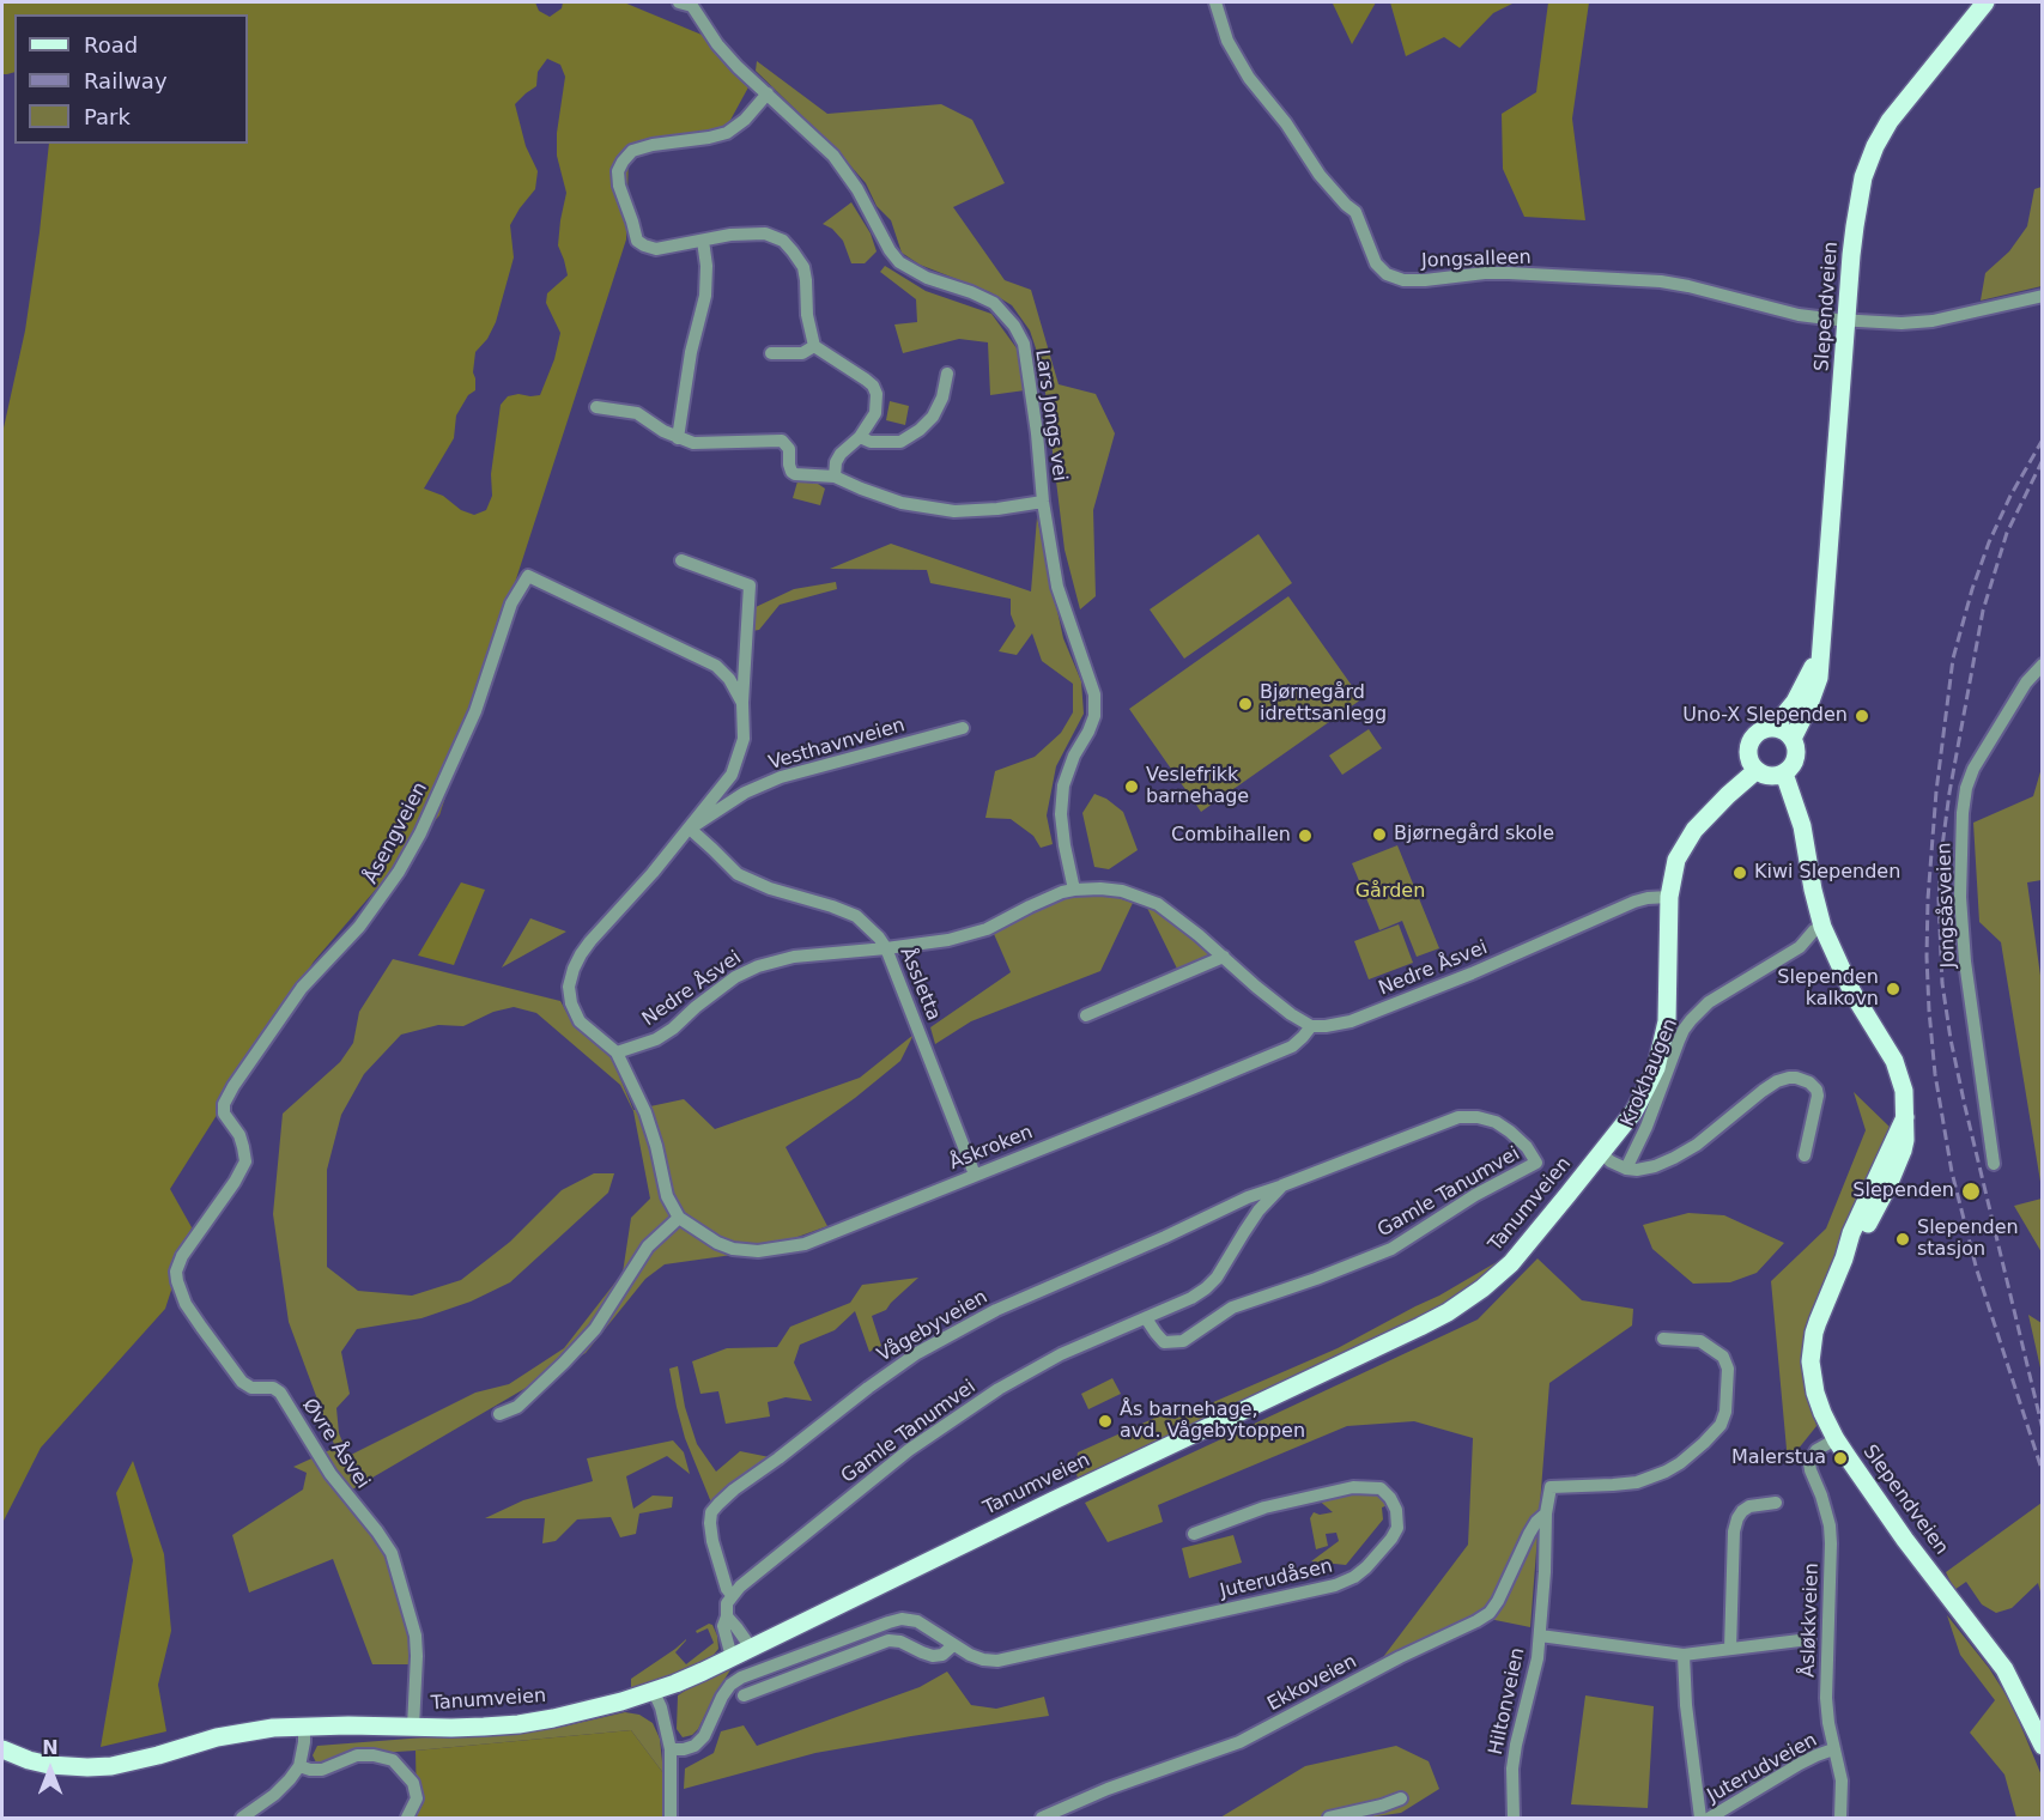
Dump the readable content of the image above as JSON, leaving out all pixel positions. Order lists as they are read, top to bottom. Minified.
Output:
{"streets":{"main road":["Slependveien","Tanumveien"],"street":["Jongsalleen","Lars Jongs vei","Vesthavnveien","Åsengveien","Jongsåsveien","Nedre Åsvei","Åssletta","Krokhaugen","Åskroken","Gamle Tanumvei","Vågebyveien","Øvre Åsvei","Juterudåsen","Åsløkkveien","Ekkoveien","Hiltonveien","Juterudveien"]},"crossings":[["Jongsalleen","Slependveien"],["Slependveien","Krokhaugen"],["Slependveien","Tanumveien"],["Slependveien","Åsløkkveien"],["Lars Jongs vei","Nedre Åsvei"],["Vesthavnveien","Åssletta"],["Åsengveien","Øvre Åsvei"],["Nedre Åsvei","Åssletta"],["Nedre Åsvei","Åskroken"],["Nedre Åsvei","Tanumveien"],["Åssletta","Åskroken"],["Gamle Tanumvei","Vågebyveien"],["Tanumveien","Øvre Åsvei"],["Åsløkkveien","Juterudveien"],["Ekkoveien","Hiltonveien"]],"parks":["Gården"],"places":["Bjørnegård idrettsanlegg","Uno-X Slependen","Veslefrikk barnehage","Bjørnegård skole","Combihallen","Kiwi Slependen","Slependen kalkovn","Slependen","Slependen stasjon","Ås barnehage, avd. Vågebytoppen","Malerstua"],"legend":["Road","Railway","Park"],"north":"top"}
